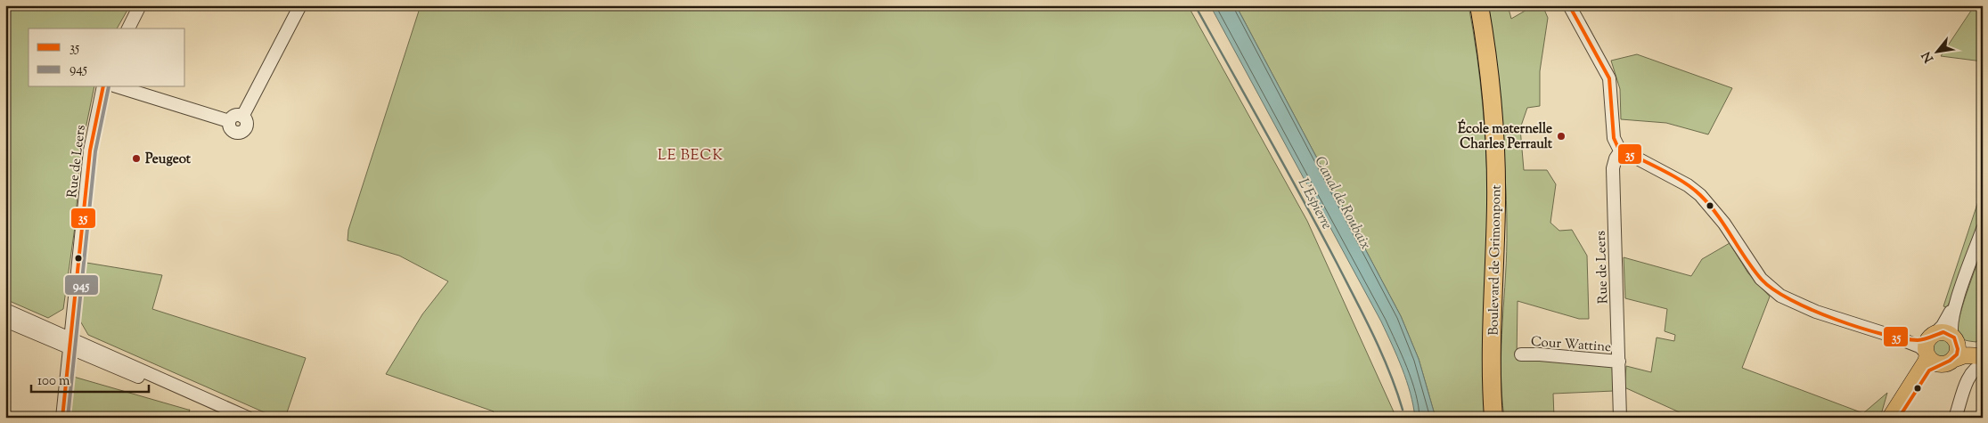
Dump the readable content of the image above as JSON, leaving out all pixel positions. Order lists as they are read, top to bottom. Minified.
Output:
{"streets":{"highway":["Boulevard de Grimonpont"],"street":["Rue de Leers","Cour Wattine"]},"crossings":[["Rue de Leers","Cour Wattine"]],"districts":["LE BECK"],"water":["Canal de Roubaix","L'Espierre"],"places":["École maternelle Charles Perrault","Peugeot"],"lines":["transit line 35","transit line 945"],"legend":["35","945"],"scale_bar":"100 m","north":"bottom left"}
